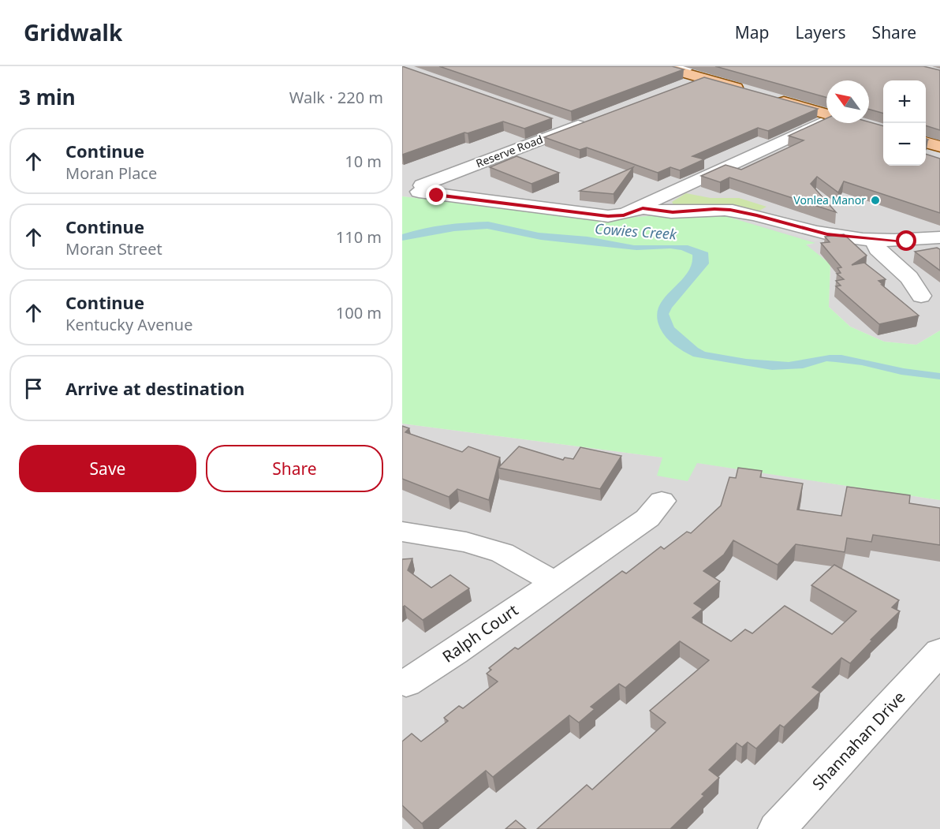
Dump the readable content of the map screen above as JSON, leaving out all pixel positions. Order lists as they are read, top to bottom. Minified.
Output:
{"streets":{"street":["Reserve Road","Ralph Court","Shannahan Drive"]},"water":["Cowies Creek"],"places":["Vonlea Manor"],"north":"top left","page":{"header":"Gridwalk","nav":["Map","Layers","Share"],"heading":["3 min","Walk · 220 m"],"map_buttons":["+","−"],"list":[["Continue","Moran Place","10 m"],["Continue","Moran Street","110 m"],["Continue","Kentucky Avenue","100 m"],"Arrive at destination"],"buttons":["Save","Share"]}}
